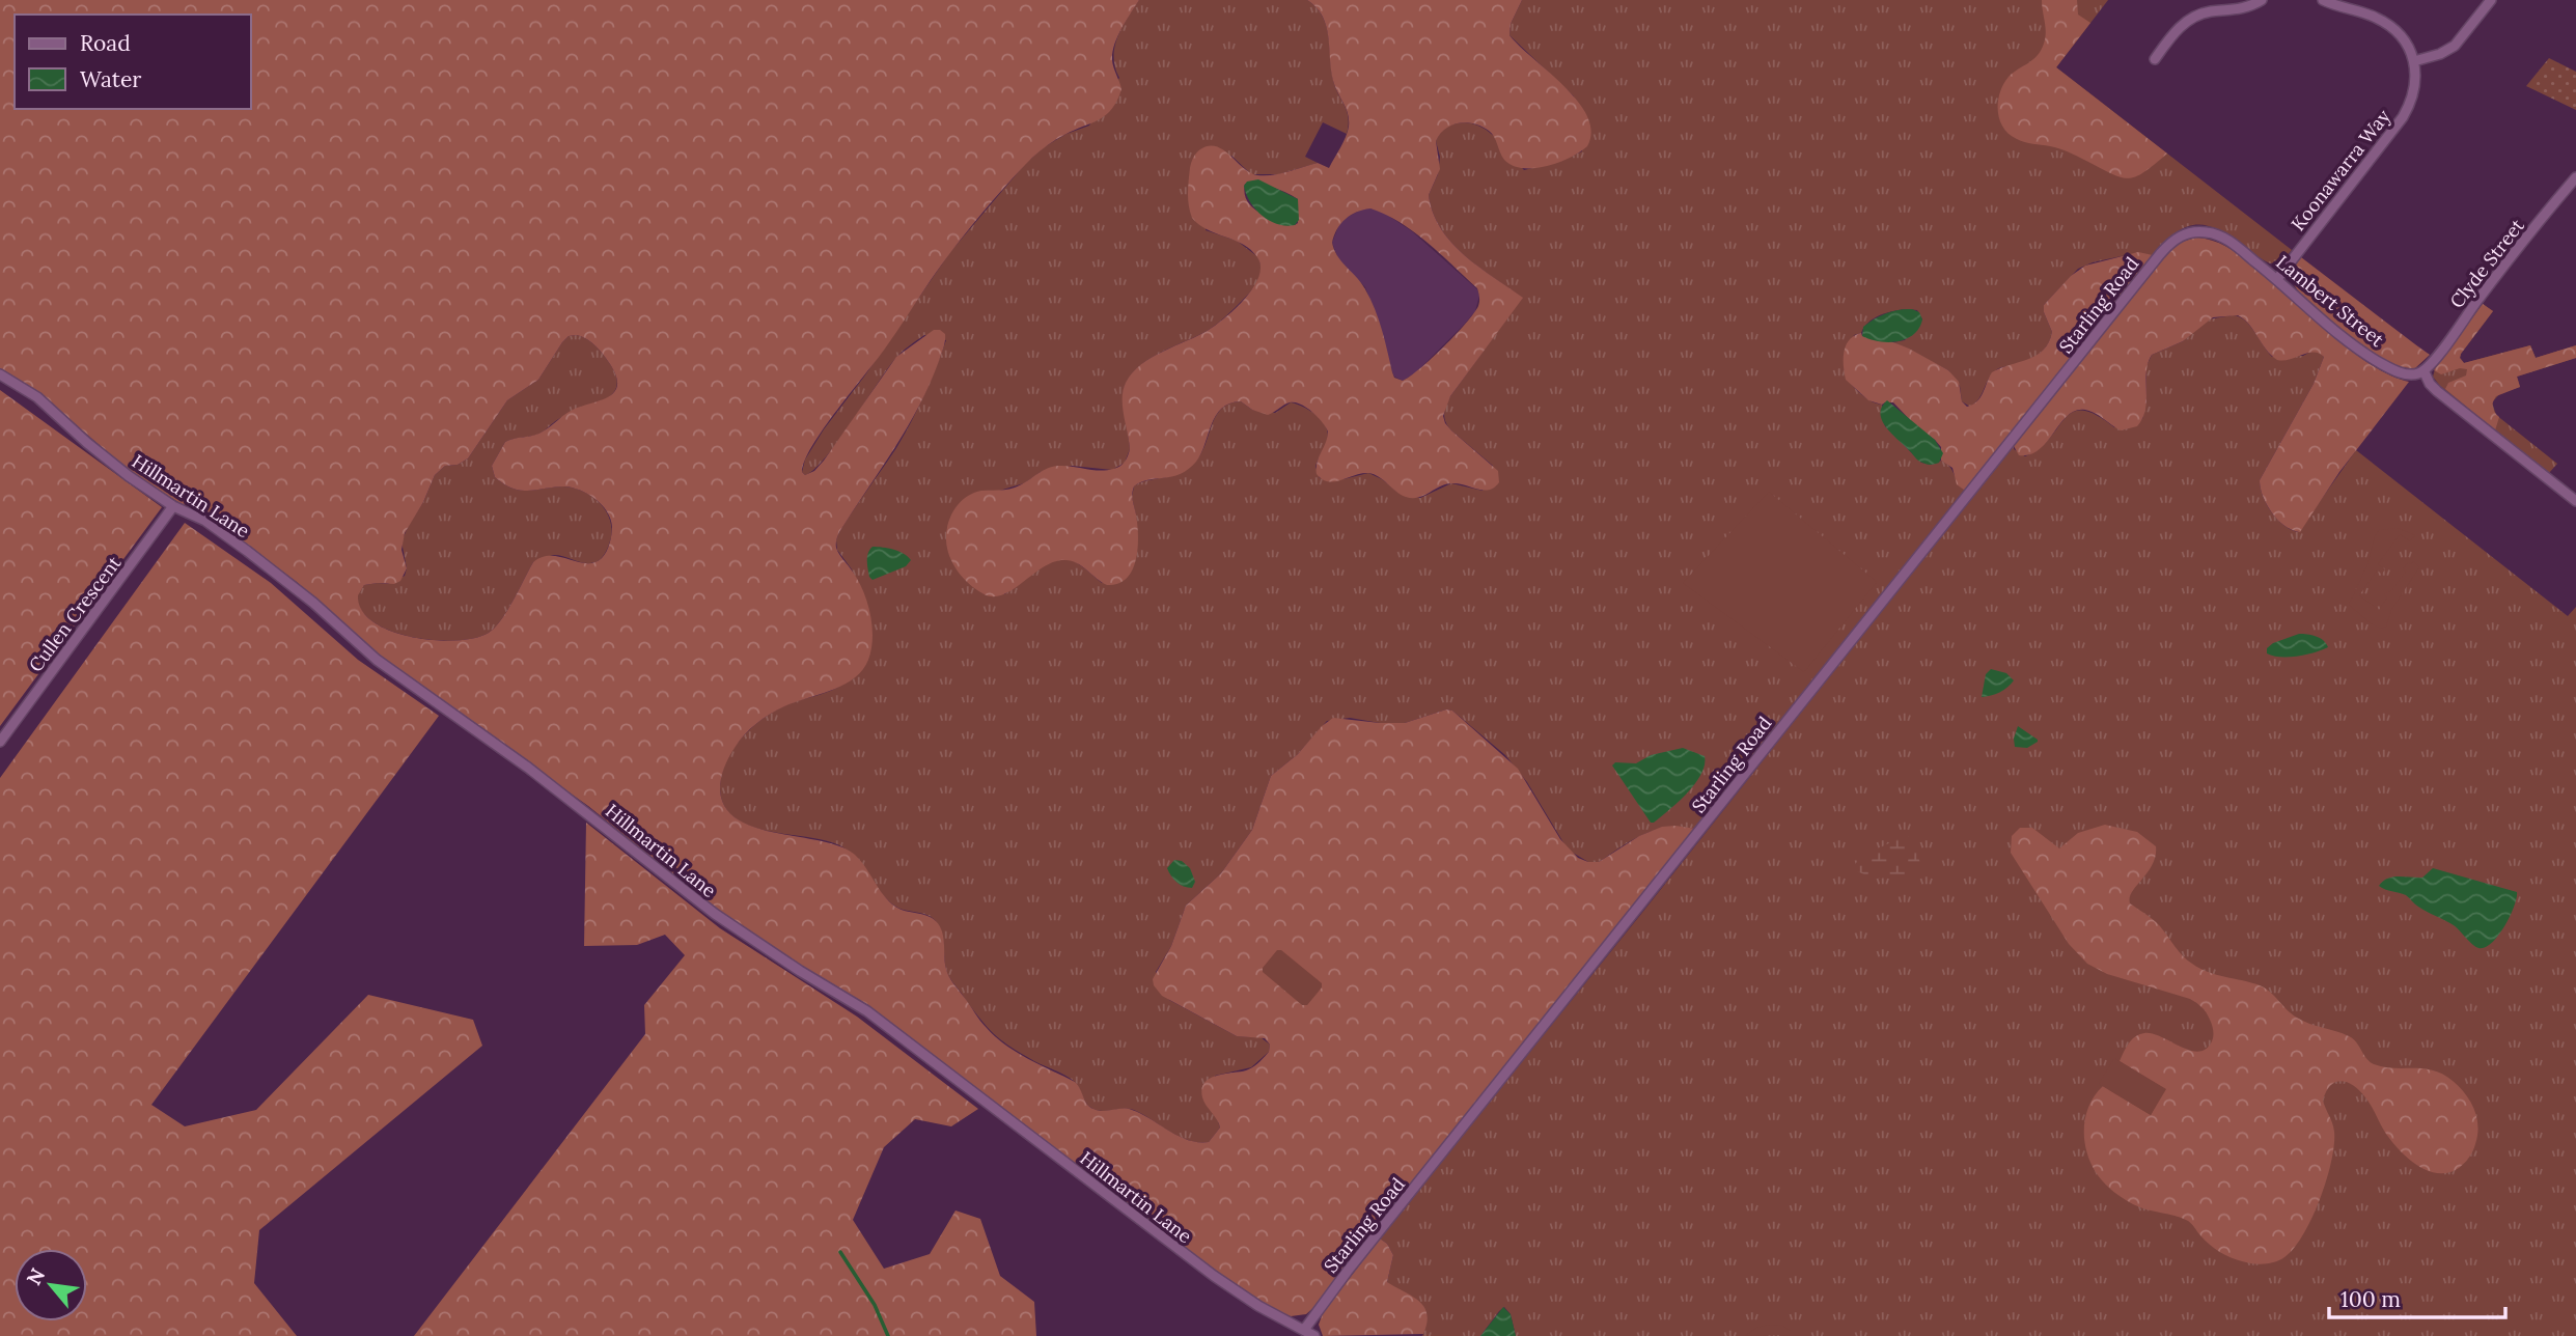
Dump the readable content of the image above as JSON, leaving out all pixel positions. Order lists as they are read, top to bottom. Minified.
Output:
{"streets":{"street":["Koonawarra Way","Clyde Street","Lambert Street","Starling Road","Hillmartin Lane","Cullen Crescent"]},"crossings":[["Koonawarra Way","Lambert Street"],["Clyde Street","Lambert Street"],["Lambert Street","Starling Road"],["Starling Road","Hillmartin Lane"],["Hillmartin Lane","Cullen Crescent"]],"legend":["Road","Water"],"scale_bar":"100 m","north":"top left"}
